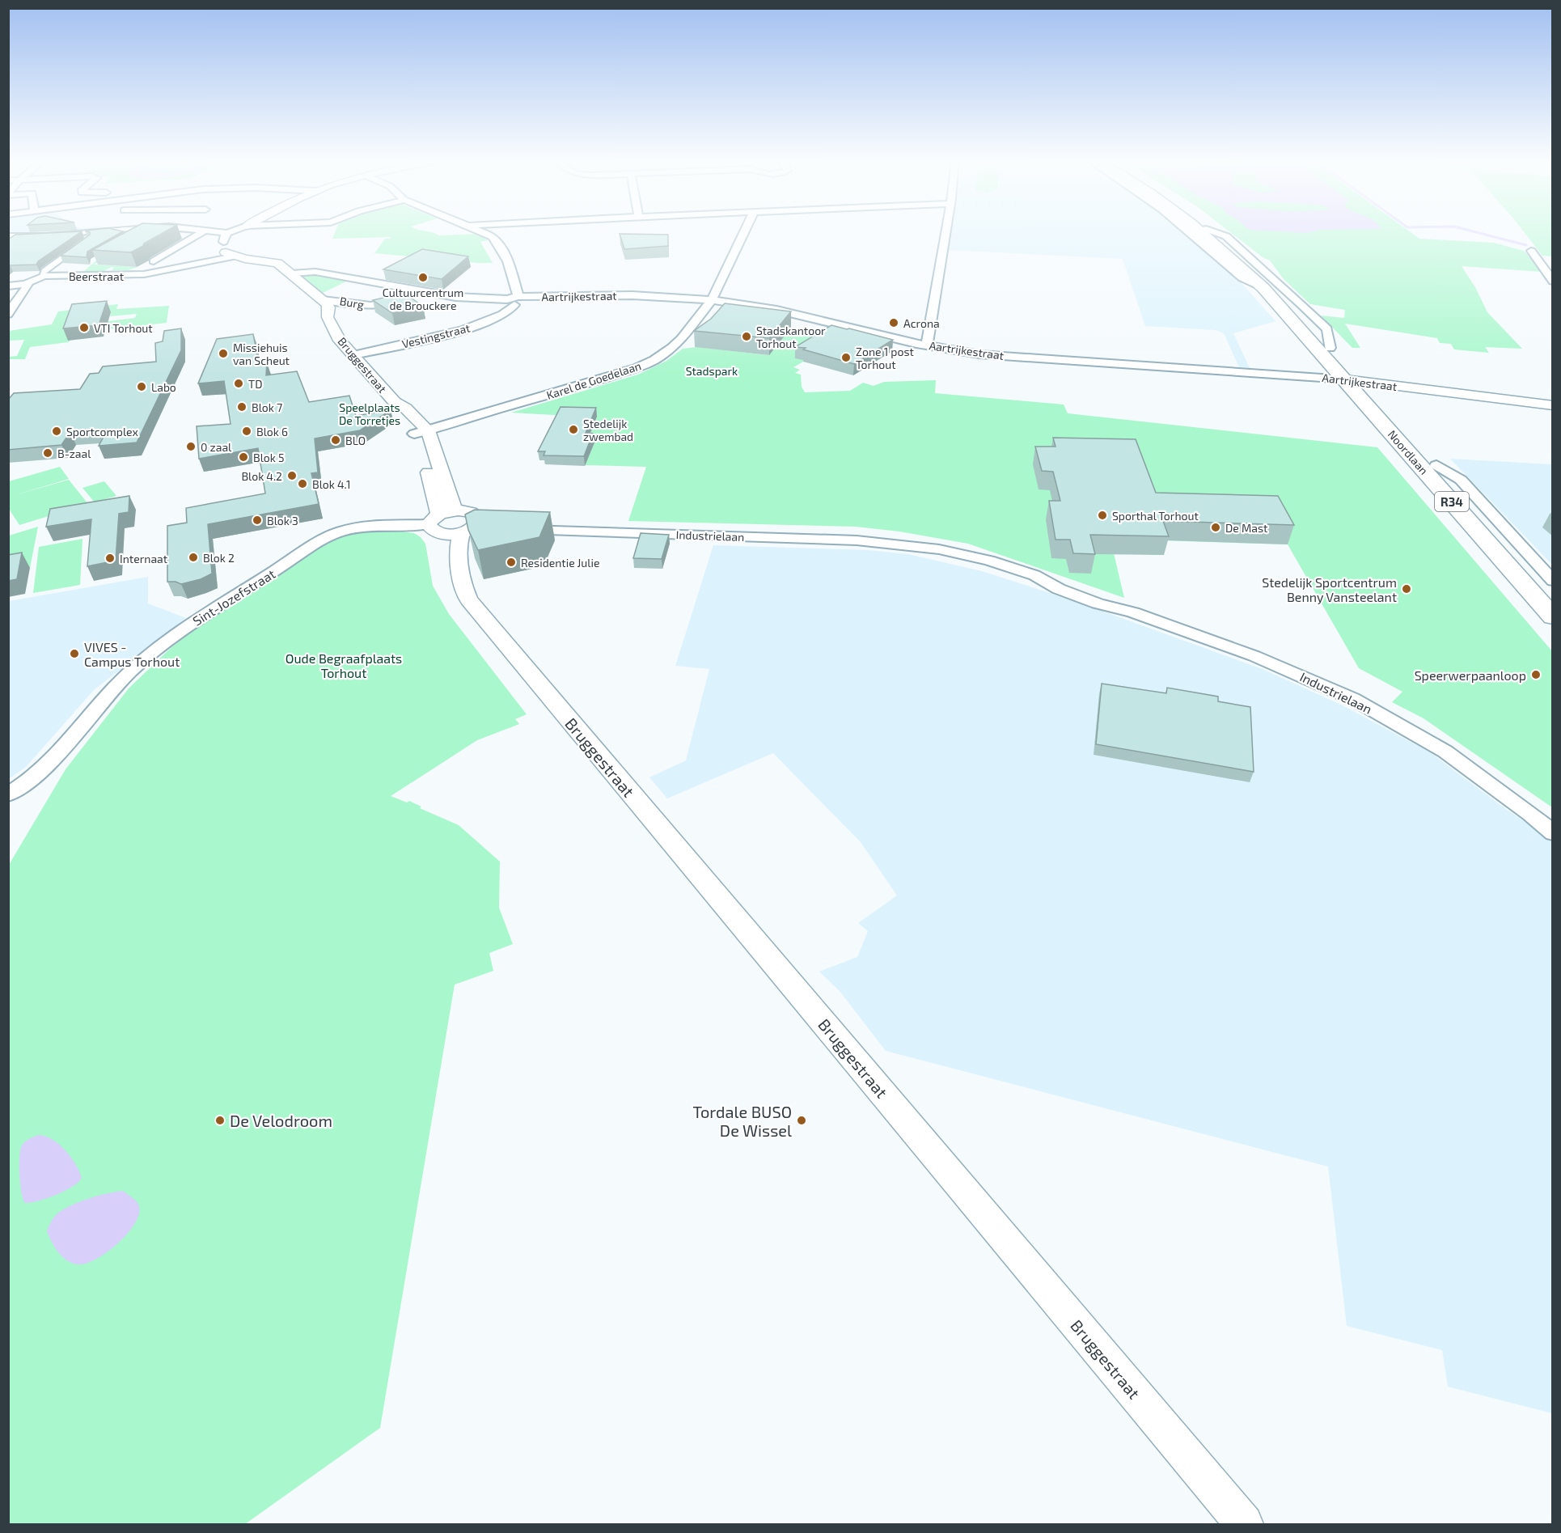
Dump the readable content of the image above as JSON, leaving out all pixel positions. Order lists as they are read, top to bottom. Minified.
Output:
{"streets":{"main road":["Noordlaan","R34"],"street":["Beerstraat","Aartrijkestraat","Burg","Vestingstraat","Bruggestraat","Karel de Goedelaan","Industrielaan","Sint-Jozefstraat"]},"crossings":[["Beerstraat","Burg"],["Aartrijkestraat","Vestingstraat"],["Aartrijkestraat","Karel de Goedelaan"],["Aartrijkestraat","Noordlaan"],["Burg","Bruggestraat"],["Vestingstraat","Bruggestraat"],["Bruggestraat","Karel de Goedelaan"],["Bruggestraat","Sint-Jozefstraat"]],"parks":["Stadspark","Speelplaats De Torretjes","Oude Begraafplaats Torhout"],"places":["Cultuurcentrum de Brouckere","Acrona","VTI Torhout","Stadskantoor Torhout","Missiehuis van Scheut","Zone 1 post Torhout","TD","Labo","Blok 7","Stedelijk zwembad","Sportcomplex","Blok 6","BLO","0 zaal","B-zaal","Blok 5","Blok 4.2","Blok 4.1","Sporthal Torhout","Blok 3","De Mast","Blok 2","Internaat","Residentie Julie","Stedelijk Sportcentrum Benny Vansteelant","VIVES - Campus Torhout","Speerwerpaanloop","De Velodroom","Tordale BUSO De Wissel"]}
